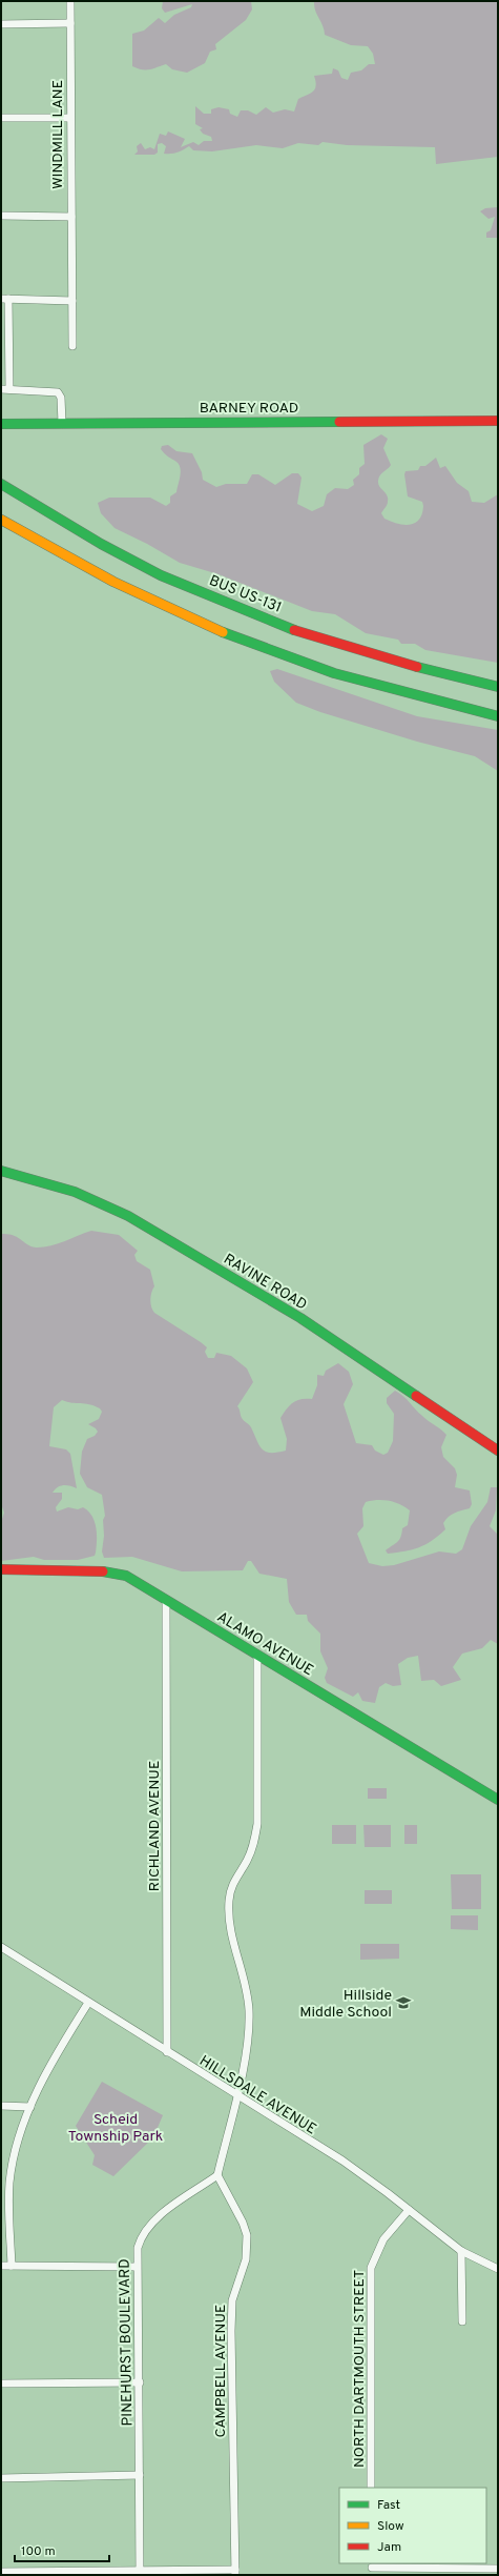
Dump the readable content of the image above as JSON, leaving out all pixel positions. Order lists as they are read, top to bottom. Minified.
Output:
{"streets":{"main road":["BARNEY ROAD","BUS US-131","RAVINE ROAD","ALAMO AVENUE"],"street":["WINDMILL LANE","RICHLAND AVENUE","HILLSDALE AVENUE","PINEHURST BOULEVARD","NORTH DARTMOUTH STREET","CAMPBELL AVENUE"]},"crossings":[["ALAMO AVENUE","RICHLAND AVENUE"],["RICHLAND AVENUE","HILLSDALE AVENUE"],["HILLSDALE AVENUE","NORTH DARTMOUTH STREET"],["PINEHURST BOULEVARD","CAMPBELL AVENUE"]],"parks":["Scheid Township Park"],"places":{"school or university":["Hillside Middle School"]},"legend":["Fast","Slow","Jam"],"scale_bar":"100 m"}
